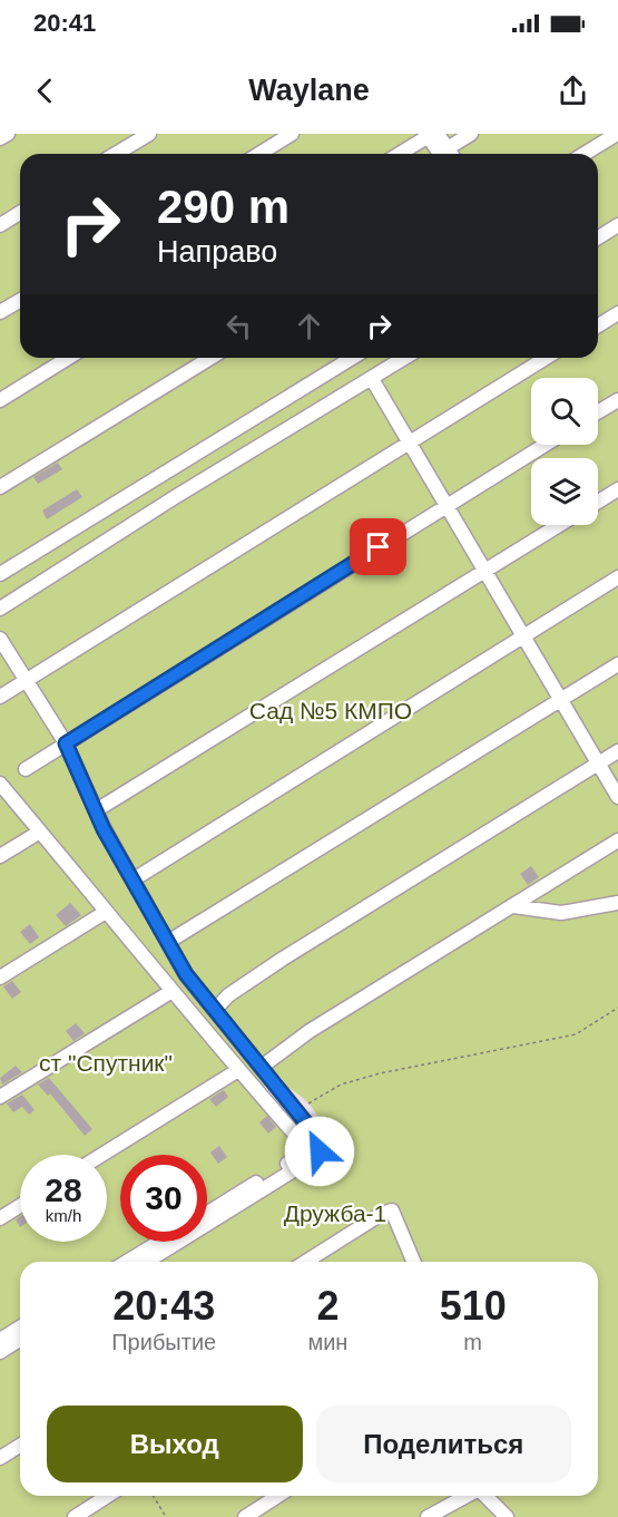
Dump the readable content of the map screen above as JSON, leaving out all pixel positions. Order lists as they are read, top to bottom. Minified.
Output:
{"parks":["Сад №5 КМПО","ст \"Спутник\"","Дружба-1"],"page":{"status":"20:41","header":"Waylane","turn":["290 m","Направо"],"speed":"28 km/h","limit":"30","eta":["20:43","Прибытие","2","мин","510","m"],"buttons":["Выход","Поделиться"]}}
